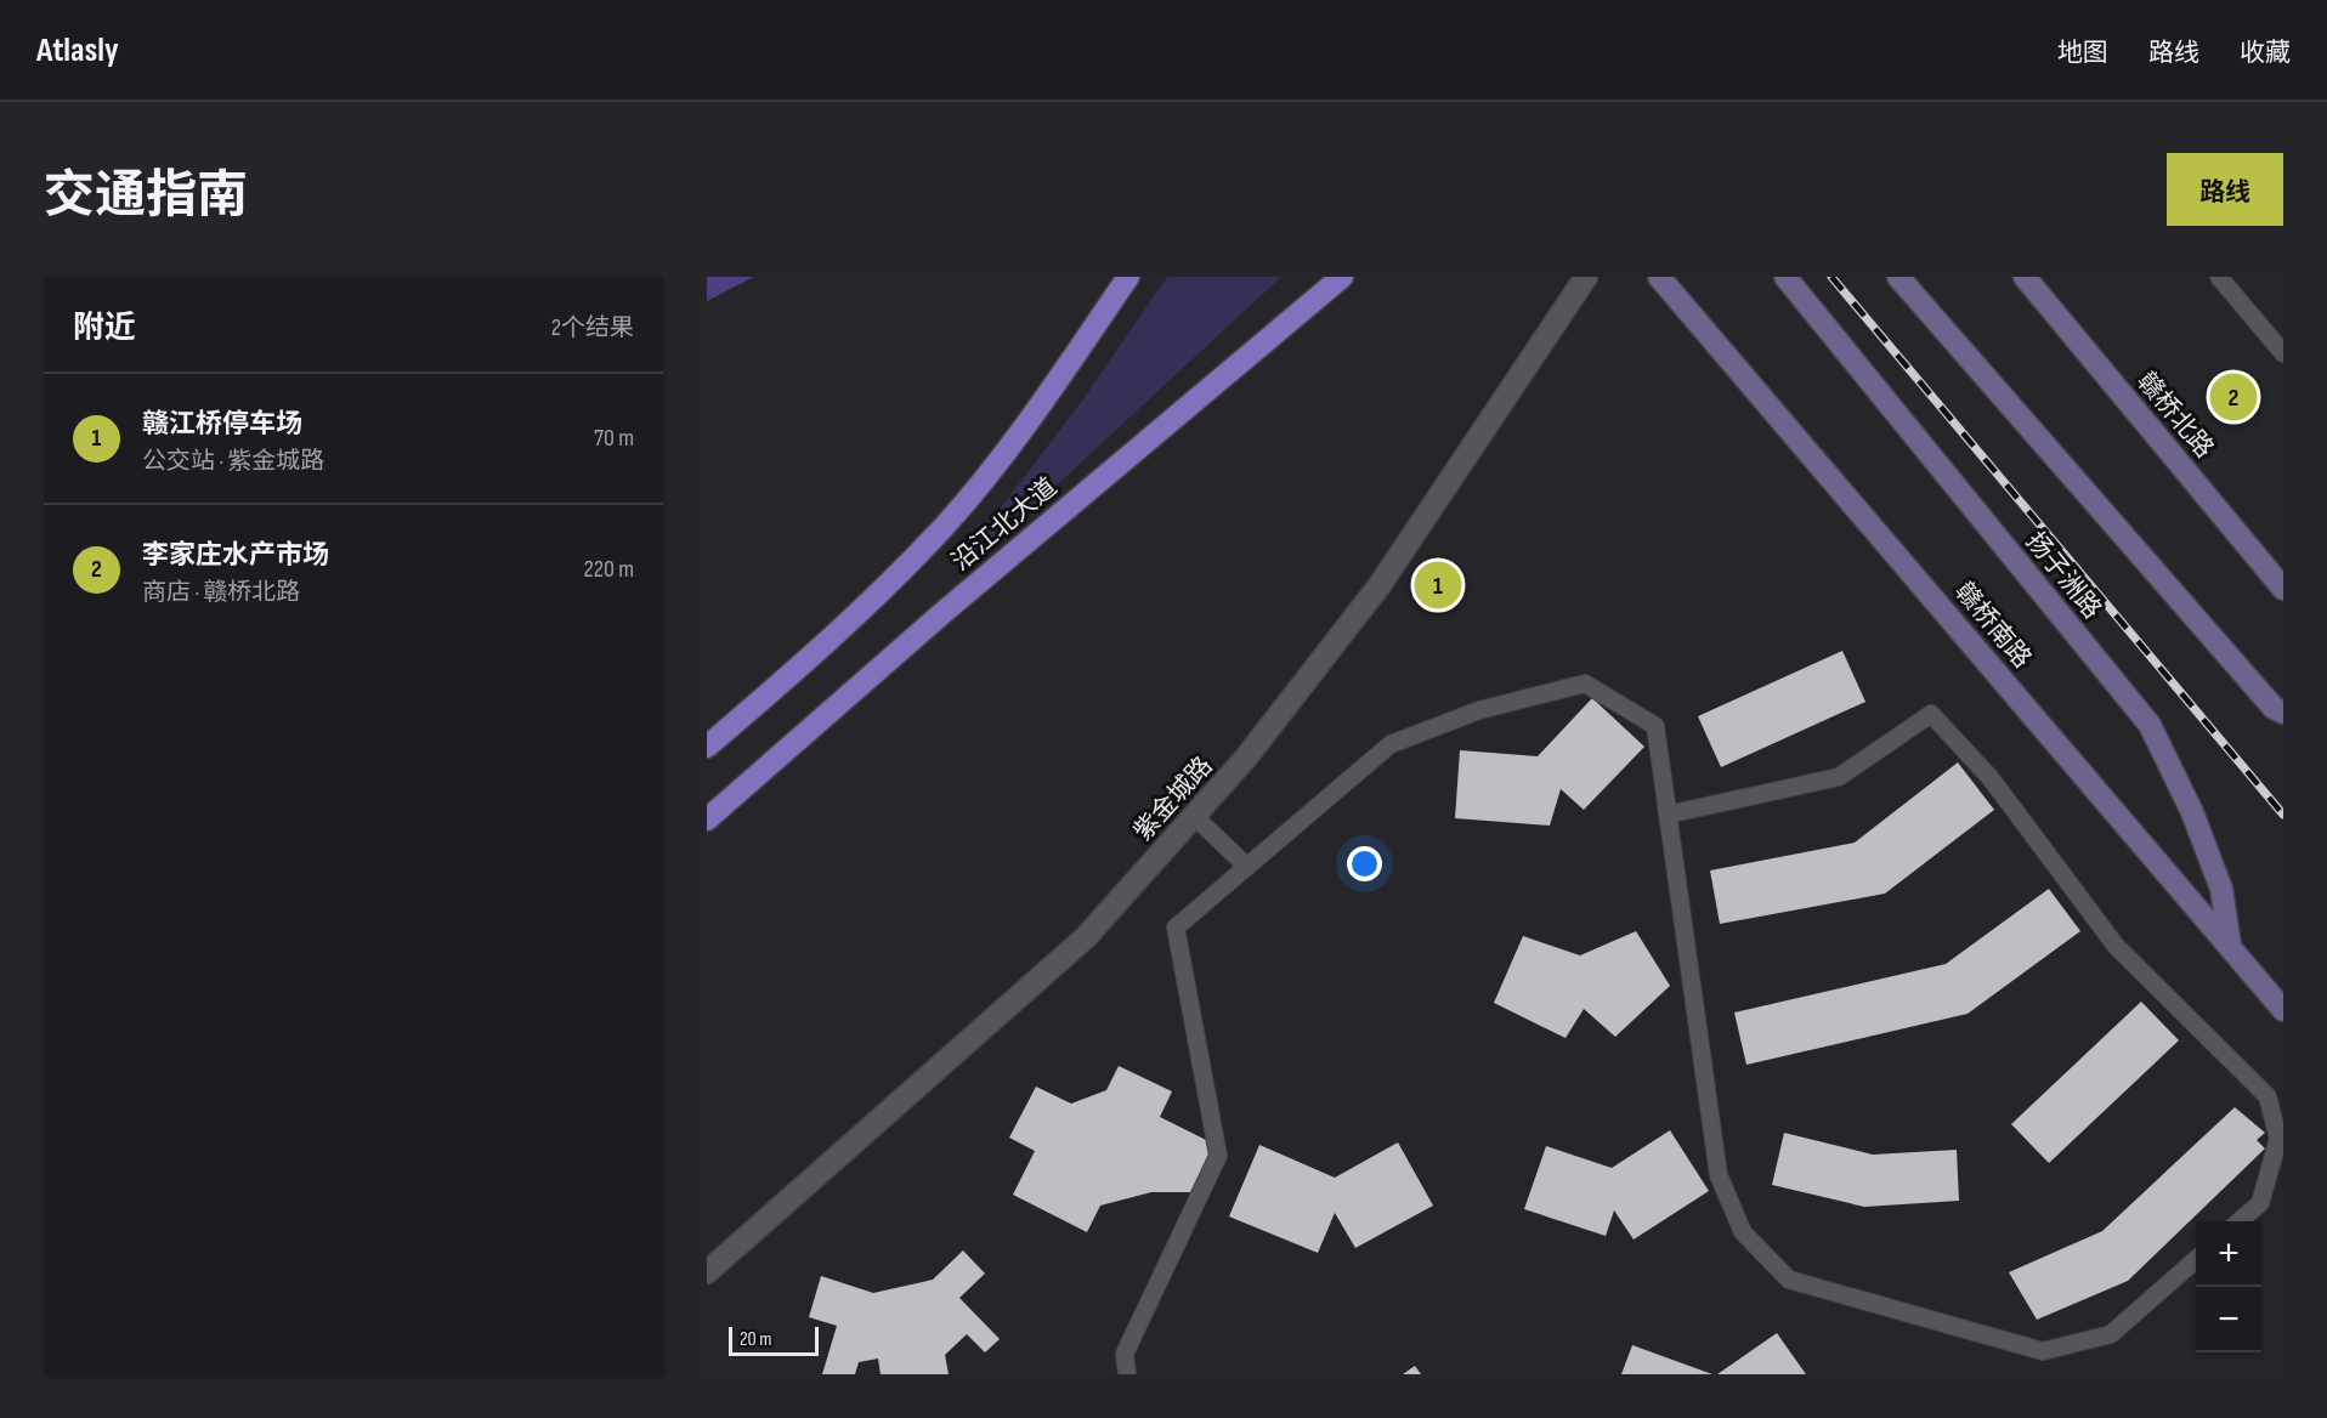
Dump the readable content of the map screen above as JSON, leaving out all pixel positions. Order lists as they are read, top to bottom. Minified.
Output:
{"streets":{"main road":["赣桥北路","沿江北大道","扬子洲路","赣桥南路"],"street":["紫金城路"]},"crossings":[["扬子洲路","赣桥南路"]],"scale_bar":"20 m","page":{"header":"Atlasly","nav":["地图","路线","收藏"],"title":"交通指南","buttons":"路线","heading":["附近","2个结果"],"pins":["2","1"],"list":[{"mark":"1","name":"赣江桥停车场","note":"公交站 · 紫金城路","value":"70 m"},{"mark":"2","name":"李家庄水产市场","note":"商店 · 赣桥北路","value":"220 m"}],"map_buttons":["+","−"],"scale":"20 m"}}
